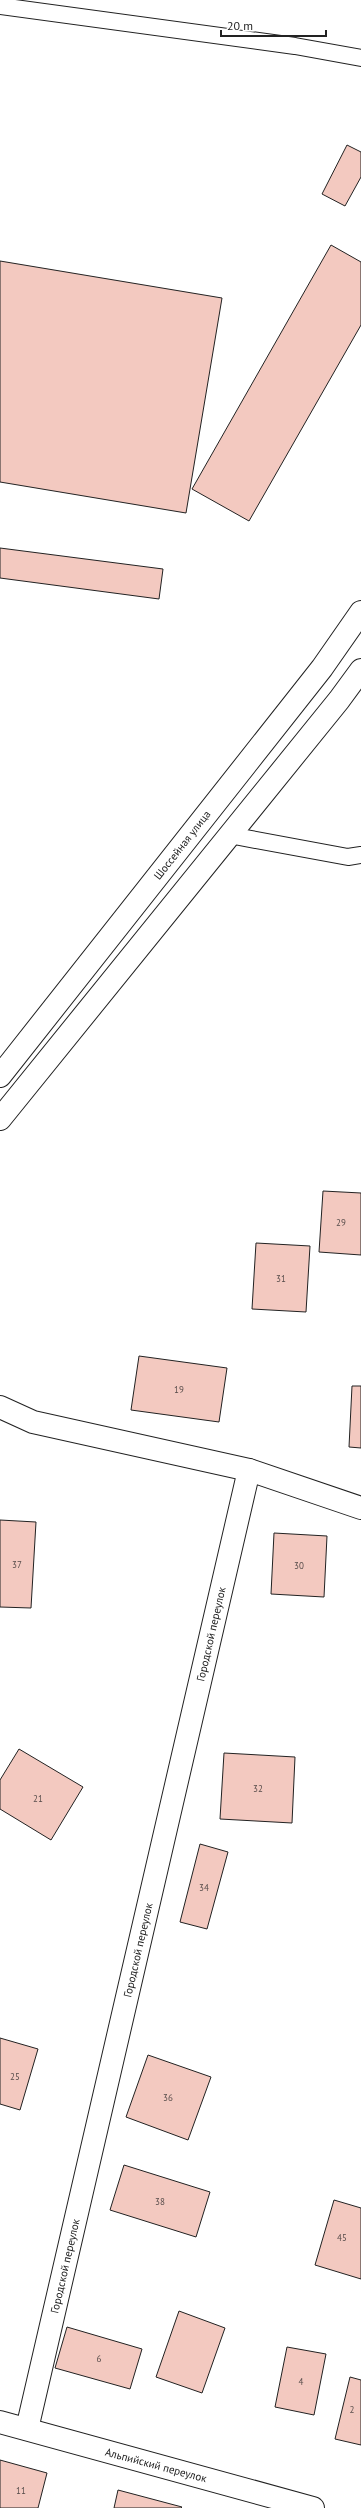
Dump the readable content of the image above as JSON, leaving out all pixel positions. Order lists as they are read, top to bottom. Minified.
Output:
{"streets":{"street":["Шоссейная улица","Городской переулок","Альпийский переулок"]},"crossings":[["Городской переулок","Альпийский переулок"]],"house_numbers":["29","31","19","37","30","32","21","34","25","36","38","45","6","4","2","11"],"scale_bar":"20 m"}
